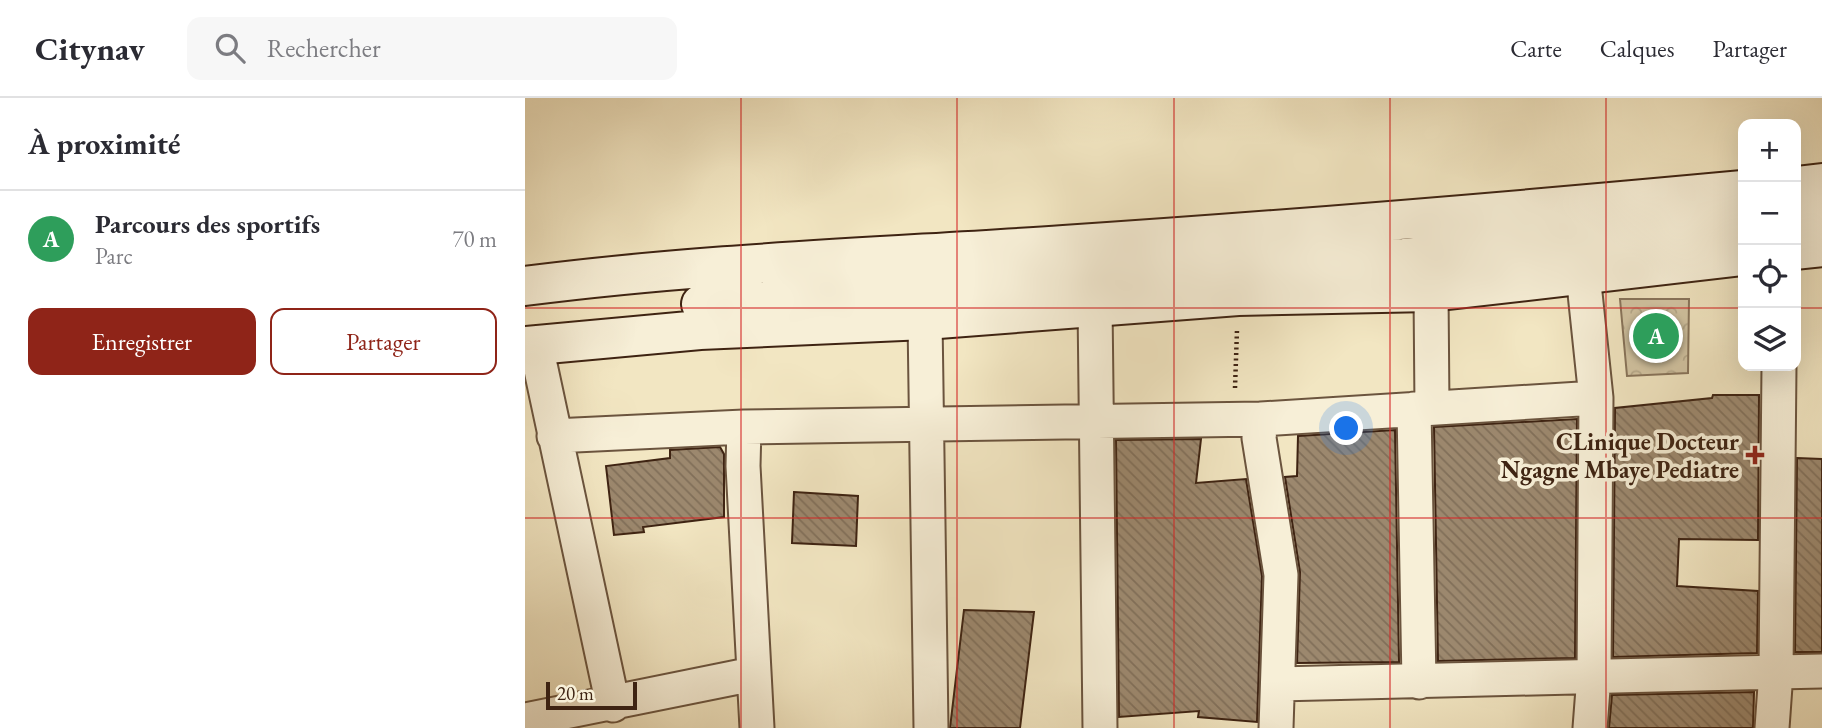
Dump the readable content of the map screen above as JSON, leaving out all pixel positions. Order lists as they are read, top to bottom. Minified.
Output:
{"places":{"health":["CLinique Docteur Ngagne Mbaye Pediatre"]},"scale_bar":"20 m","page":{"header":"Citynav","search":"Rechercher","nav":["Carte","Calques","Partager"],"heading":"À proximité","map_buttons":["+","−"],"list":[{"mark":"A","name":"Parcours des sportifs","note":"Parc","value":"70 m"}],"buttons":["Enregistrer","Partager"],"pins":"A","scale":"20 m"}}
